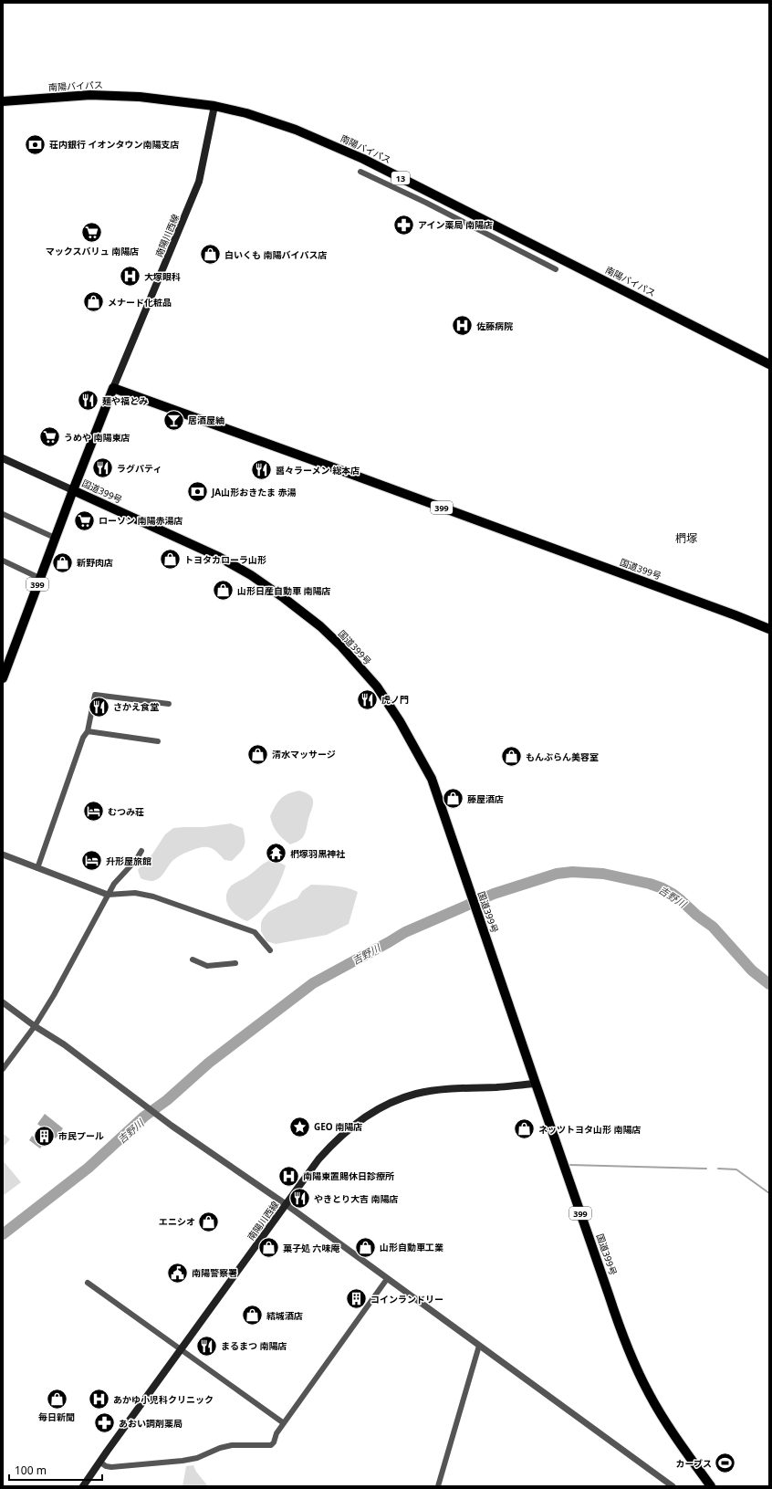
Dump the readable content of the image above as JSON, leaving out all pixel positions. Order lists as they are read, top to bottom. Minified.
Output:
{"streets":{"highway":["南陽バイパス","13","国道399号","399"],"main road":["南陽川西線"]},"crossings":[["南陽バイパス","南陽川西線"],["南陽川西線","国道399号"]],"districts":["椚塚"],"water":["吉野川"],"places":{"bank":["荘内銀行 イオンタウン南陽支店","JA山形おきたま 赤湯"],"pharmacy":["アイン薬局 南陽店","あおい調剤薬局"],"supermarket":["マックスバリュ 南陽店","うめや 南陽東店","ローソン 南陽赤湯店"],"shop":["白いくも 南陽バイパス店","メナード化粧品","トヨタカローラ山形","新野肉店","山形日産自動車 南陽店","清水マッサージ","もんぶらん美容室","藤屋酒店","ネッツトヨタ山形 南陽店","エニシオ","山形自動車工業","菓子処 六味庵","結城酒店","毎日新聞"],"hospital":["大塚眼科","佐藤病院","南陽東置賜休日診療所","あかゆ小児科クリニック"],"restaurant":["麺や福とみ","ラグパティ","醤々ラーメン 総本店","虎ノ門","さかえ食堂","やきとり大吉 南陽店","まるまつ 南陽店"],"bar":["居酒屋紬"],"hotel":["むつみ荘","升形屋旅館"],"temple":["椚塚羽黒神社"],"place":["GEO 南陽店"],"building":["市民プール","コインランドリー"],"public building":["南陽警察署"],"sports":["カーブス"]},"scale_bar":"100 m"}
